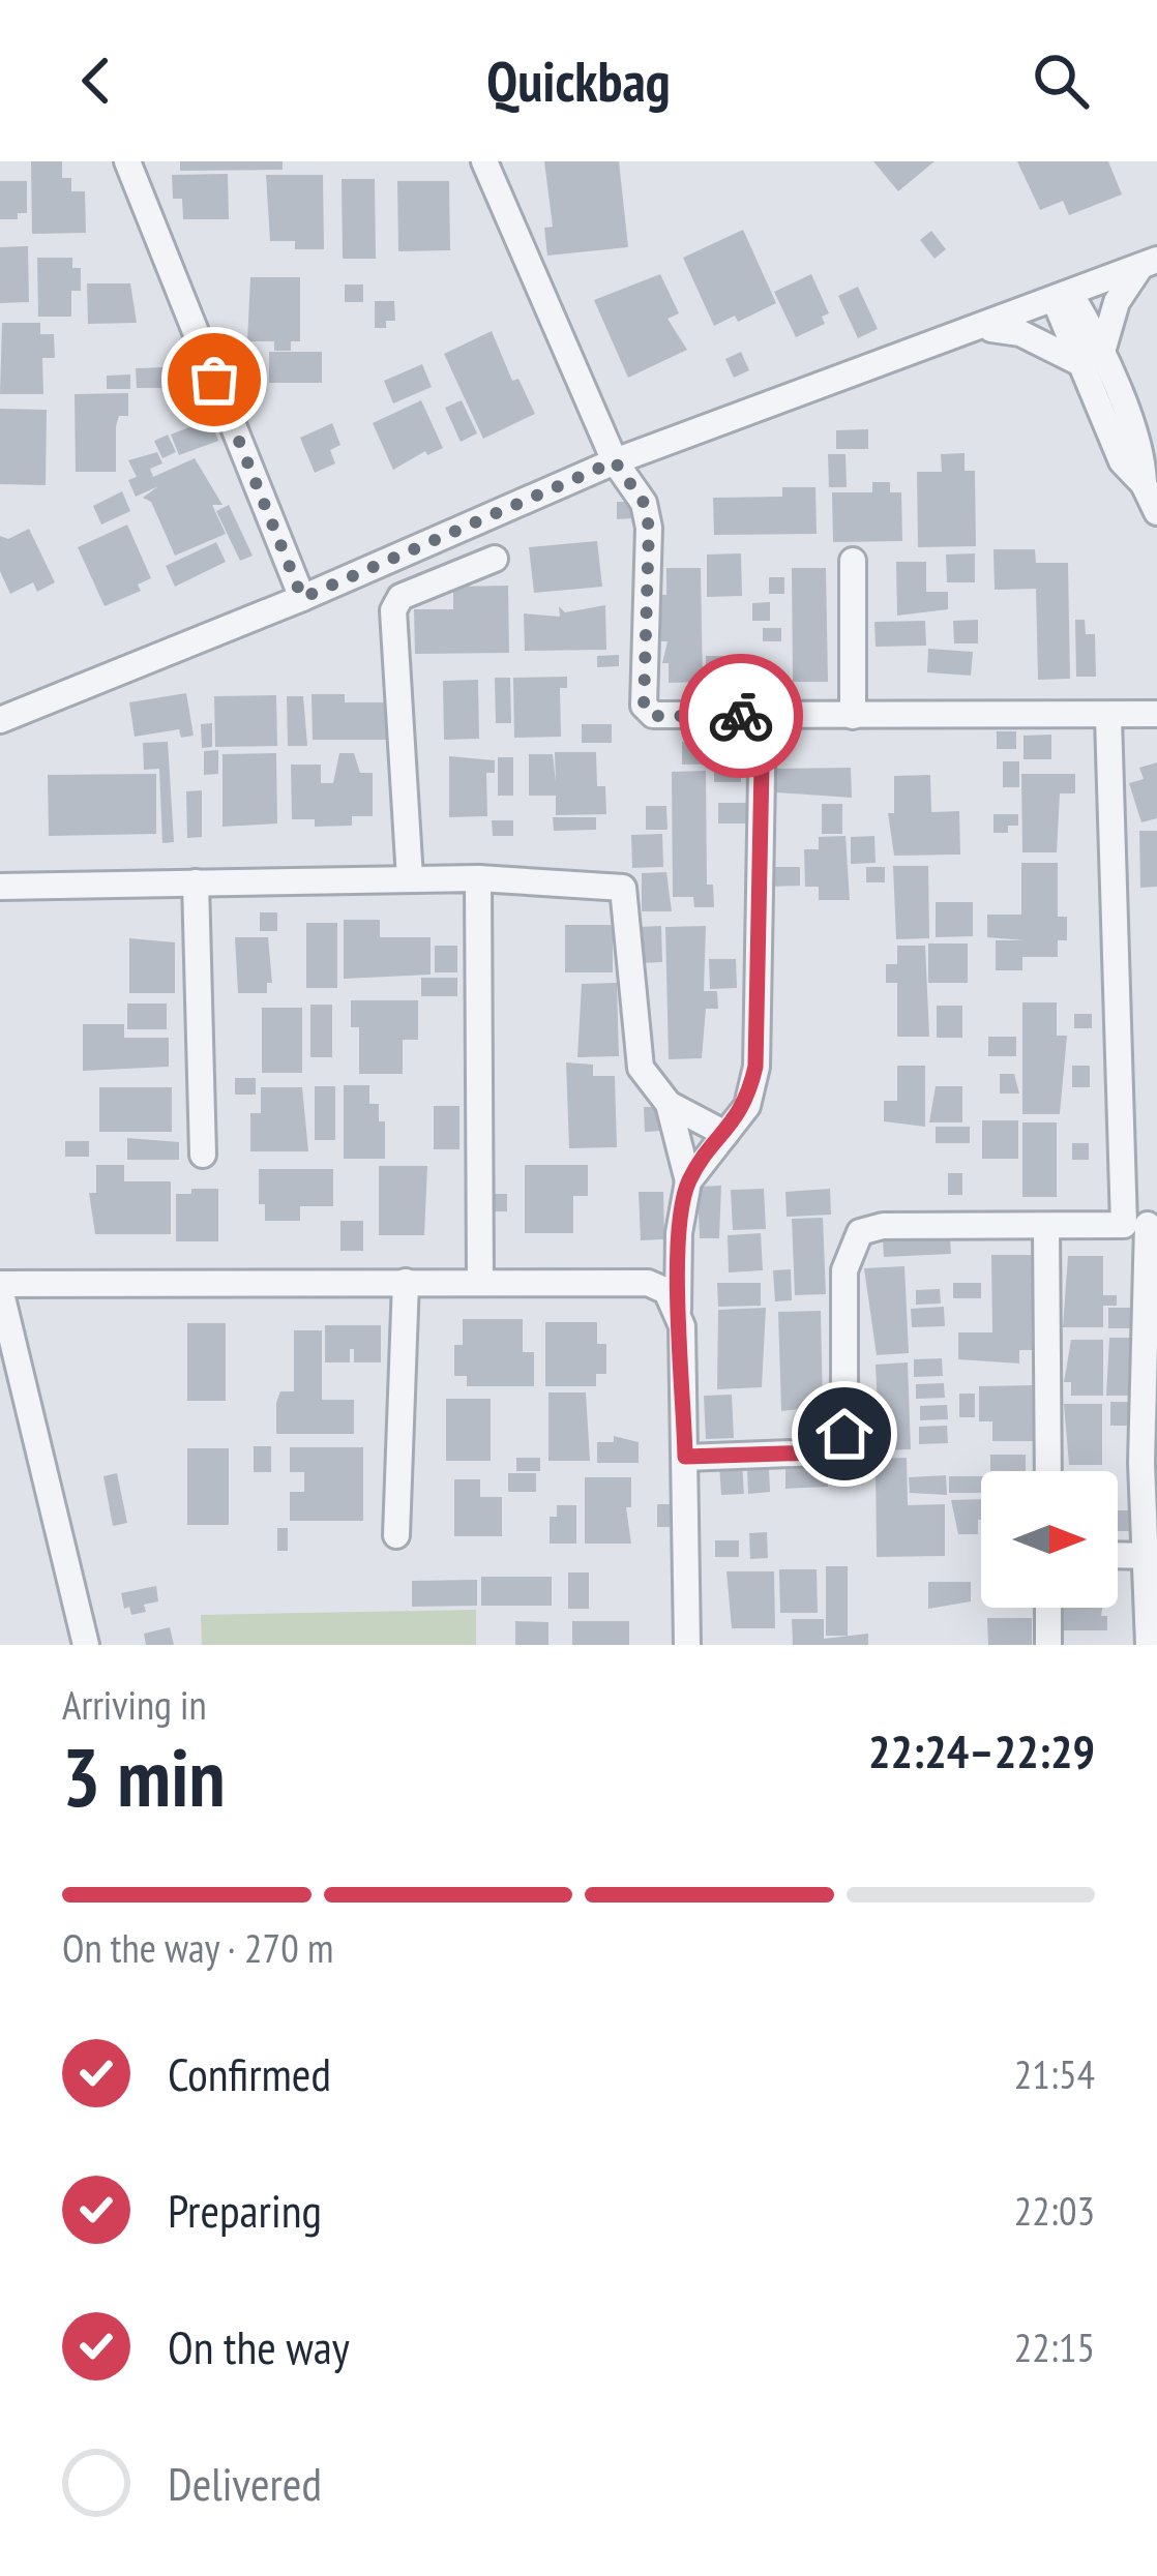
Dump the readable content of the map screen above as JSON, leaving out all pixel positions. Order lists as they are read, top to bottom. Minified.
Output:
{"north":"right","page":{"header":"Quickbag","heading":["3 min","Arriving in","22:24–22:29"],"bar":"On the way · 270 m","list":[["Confirmed","21:54"],["Preparing","22:03"],["On the way","22:15"],"Delivered"]}}
